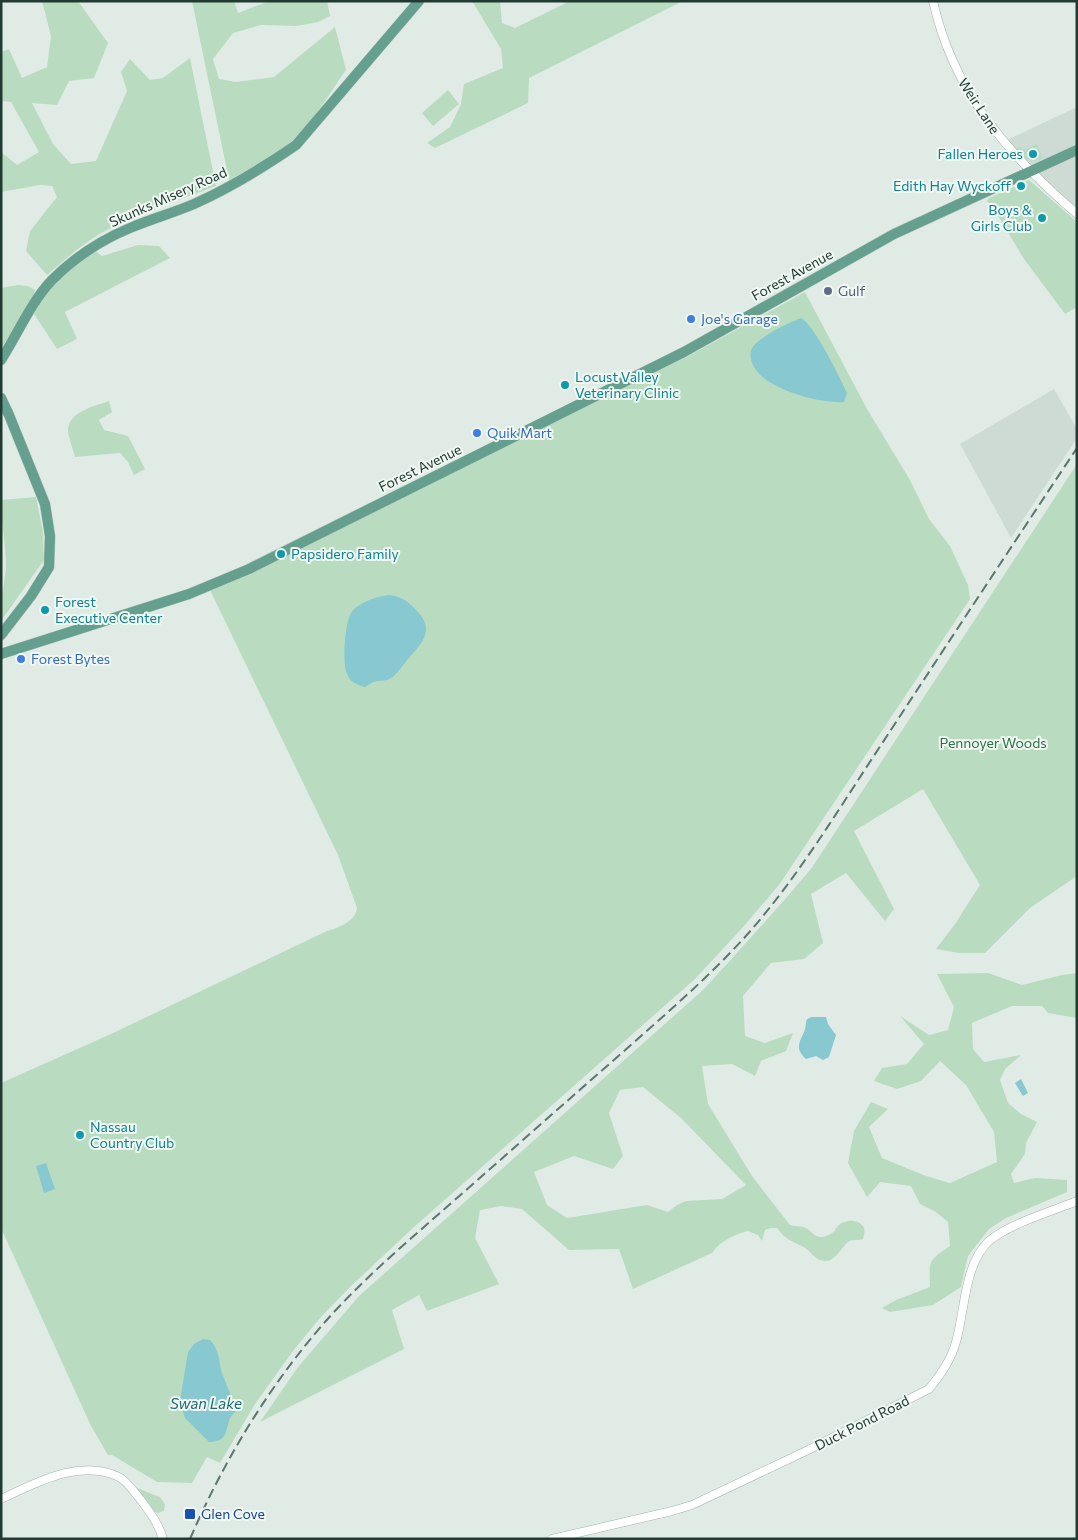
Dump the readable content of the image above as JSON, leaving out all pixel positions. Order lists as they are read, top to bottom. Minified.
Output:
{"streets":{"main road":["Skunks Misery Road","Forest Avenue"],"street":["Weir Lane","Duck Pond Road"]},"crossings":[["Weir Lane","Forest Avenue"]],"water":["Swan Lake"],"parks":["Pennoyer Woods"],"places":{"other":["Fallen Heroes","Edith Hay Wyckoff","Boys & Girls Club","Gulf","Joe's Garage","Locust Valley Veterinary Clinic","Quik Mart","Papsidero Family","Forest Executive Center","Forest Bytes","Nassau Country Club"],"transit":["Glen Cove"]}}
